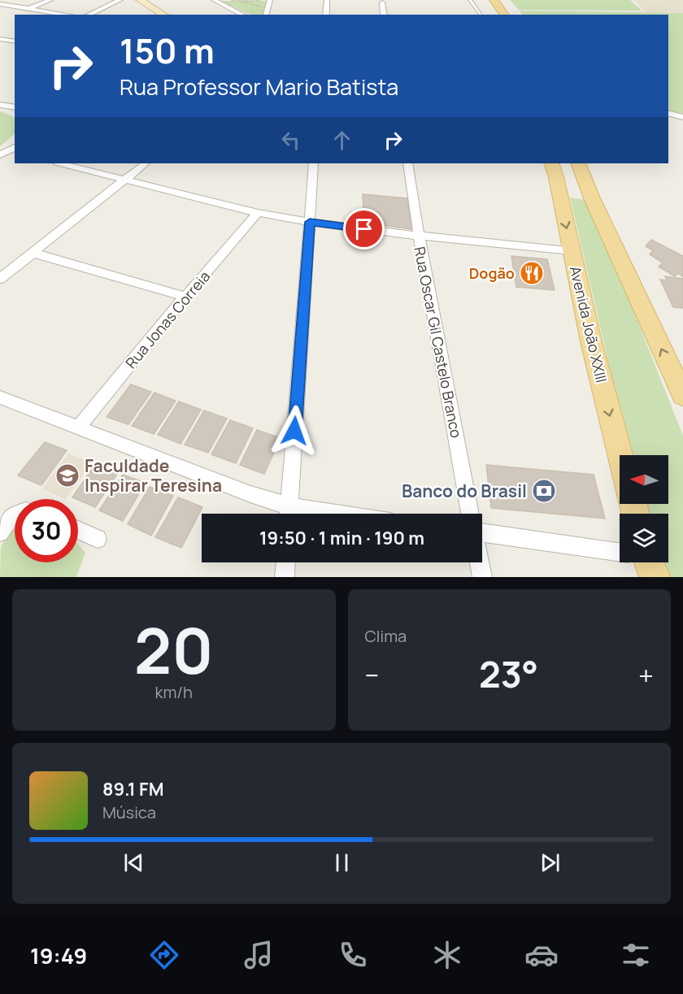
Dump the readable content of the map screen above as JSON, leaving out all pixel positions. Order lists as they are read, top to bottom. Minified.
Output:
{"streets":{"main road":["Avenida João XXIII"],"street":["Rua Jonas Correia","Rua Oscar Gil Castelo Branco"]},"places":{"restaurant":["Dogão"],"school or university":["Faculdade Inspirar Teresina"],"bank":["Banco do Brasil"]},"north":"left","page":{"turn":["150 m","Rua Professor Mario Batista"],"limit":"30","trip":"19:50 · 1 min · 190 m","tile":[["20","km/h"],"Clima"],"heat":["−","23°","+"],"song":["89.1 FM","Música"],"tabs":"19:49"}}
